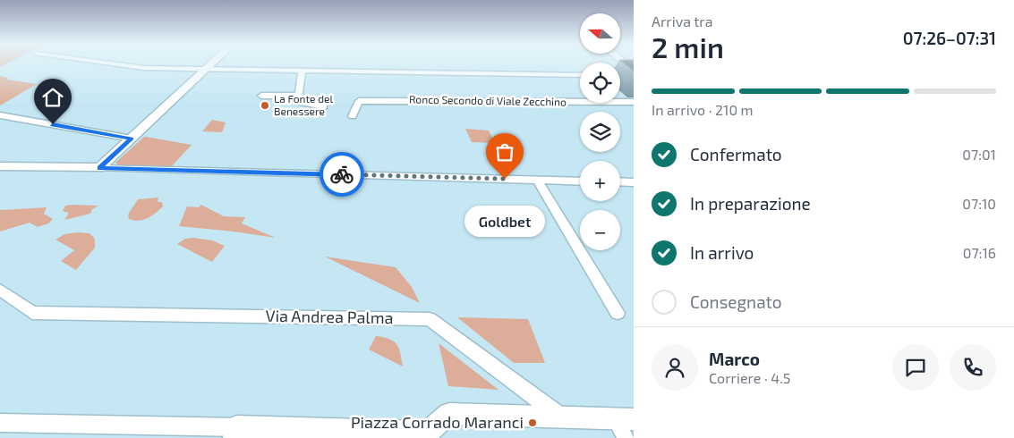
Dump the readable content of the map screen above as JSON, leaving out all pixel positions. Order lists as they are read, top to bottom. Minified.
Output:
{"streets":{"street":["Ronco Secondo di Viale Zecchino","Via Andrea Palma"]},"places":["La Fonte del Benessere","Goldbet","Piazza Corrado Maranci"],"north":"left","page":{"heading":["2 min","Arriva tra","07:26–07:31"],"panel":["Marco","Corriere · 4.5"],"map_buttons":["+","−"],"bar":"In arrivo · 210 m","list":[["Confermato","07:01"],["In preparazione","07:10"],["In arrivo","07:16"],"Consegnato"],"bubble":"Goldbet"}}
